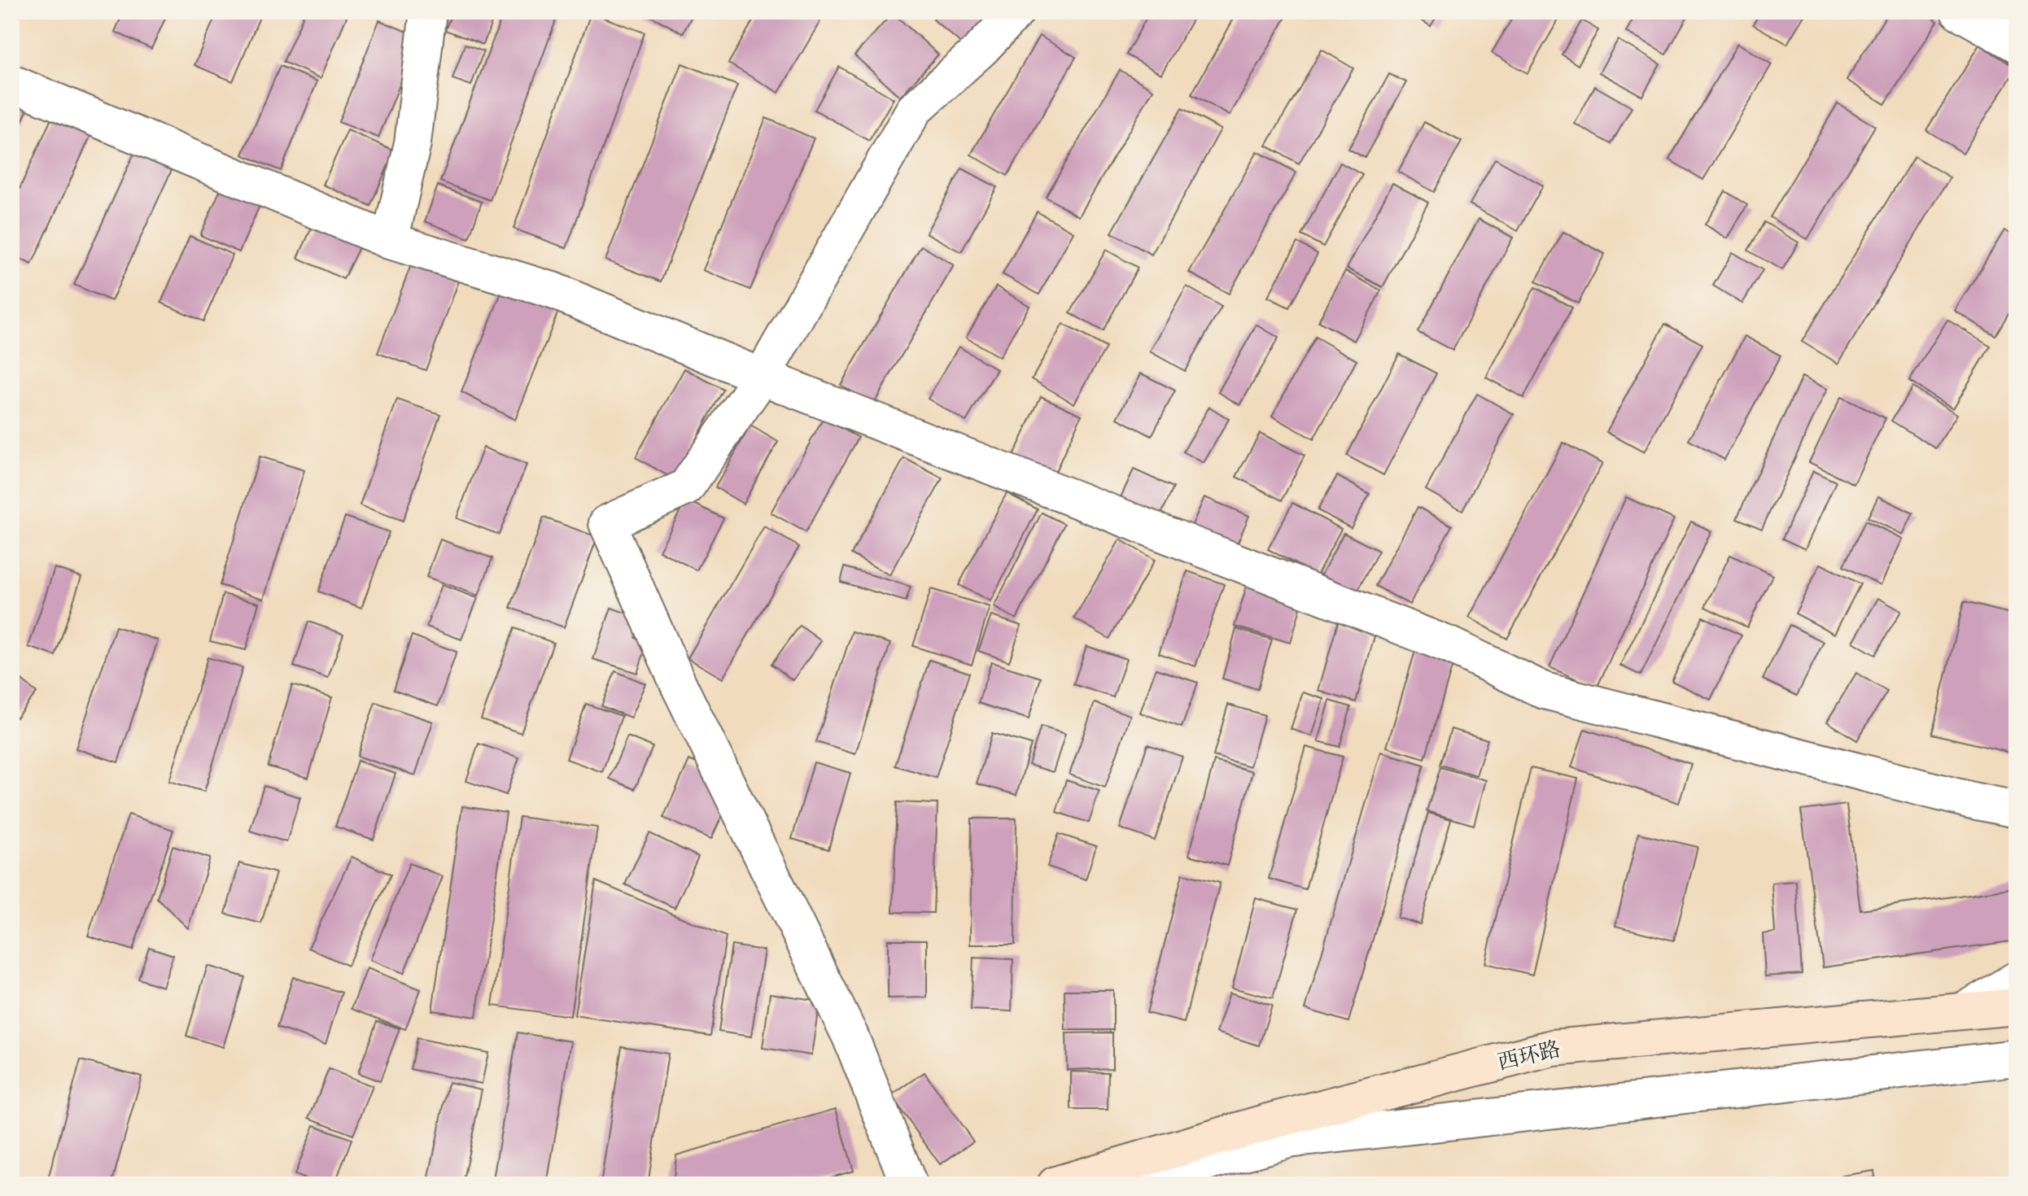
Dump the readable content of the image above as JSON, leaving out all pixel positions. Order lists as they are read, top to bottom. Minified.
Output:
{"streets":{"main road":["西环路"]}}
